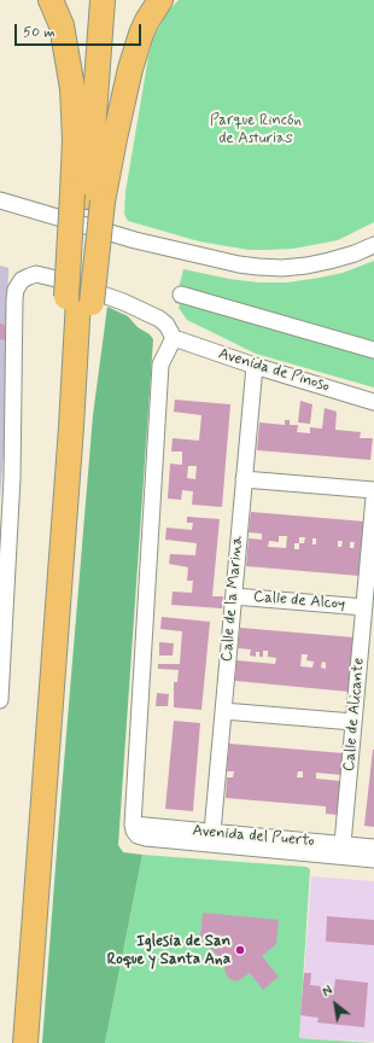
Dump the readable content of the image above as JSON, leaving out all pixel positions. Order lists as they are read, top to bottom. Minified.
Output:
{"streets":{"street":["Avenida de Pinoso","Calle de la Marina","Calle de Alcoy","Calle de Alicante","Avenida del Puerto"]},"crossings":[["Avenida de Pinoso","Calle de la Marina"],["Calle de la Marina","Calle de Alcoy"],["Calle de la Marina","Avenida del Puerto"],["Calle de Alcoy","Calle de Alicante"],["Calle de Alicante","Avenida del Puerto"]],"parks":["Parque Rincón de Asturias"],"places":["Iglesia de San Roque y Santa Ana"],"scale_bar":"50 m","north":"top left"}
